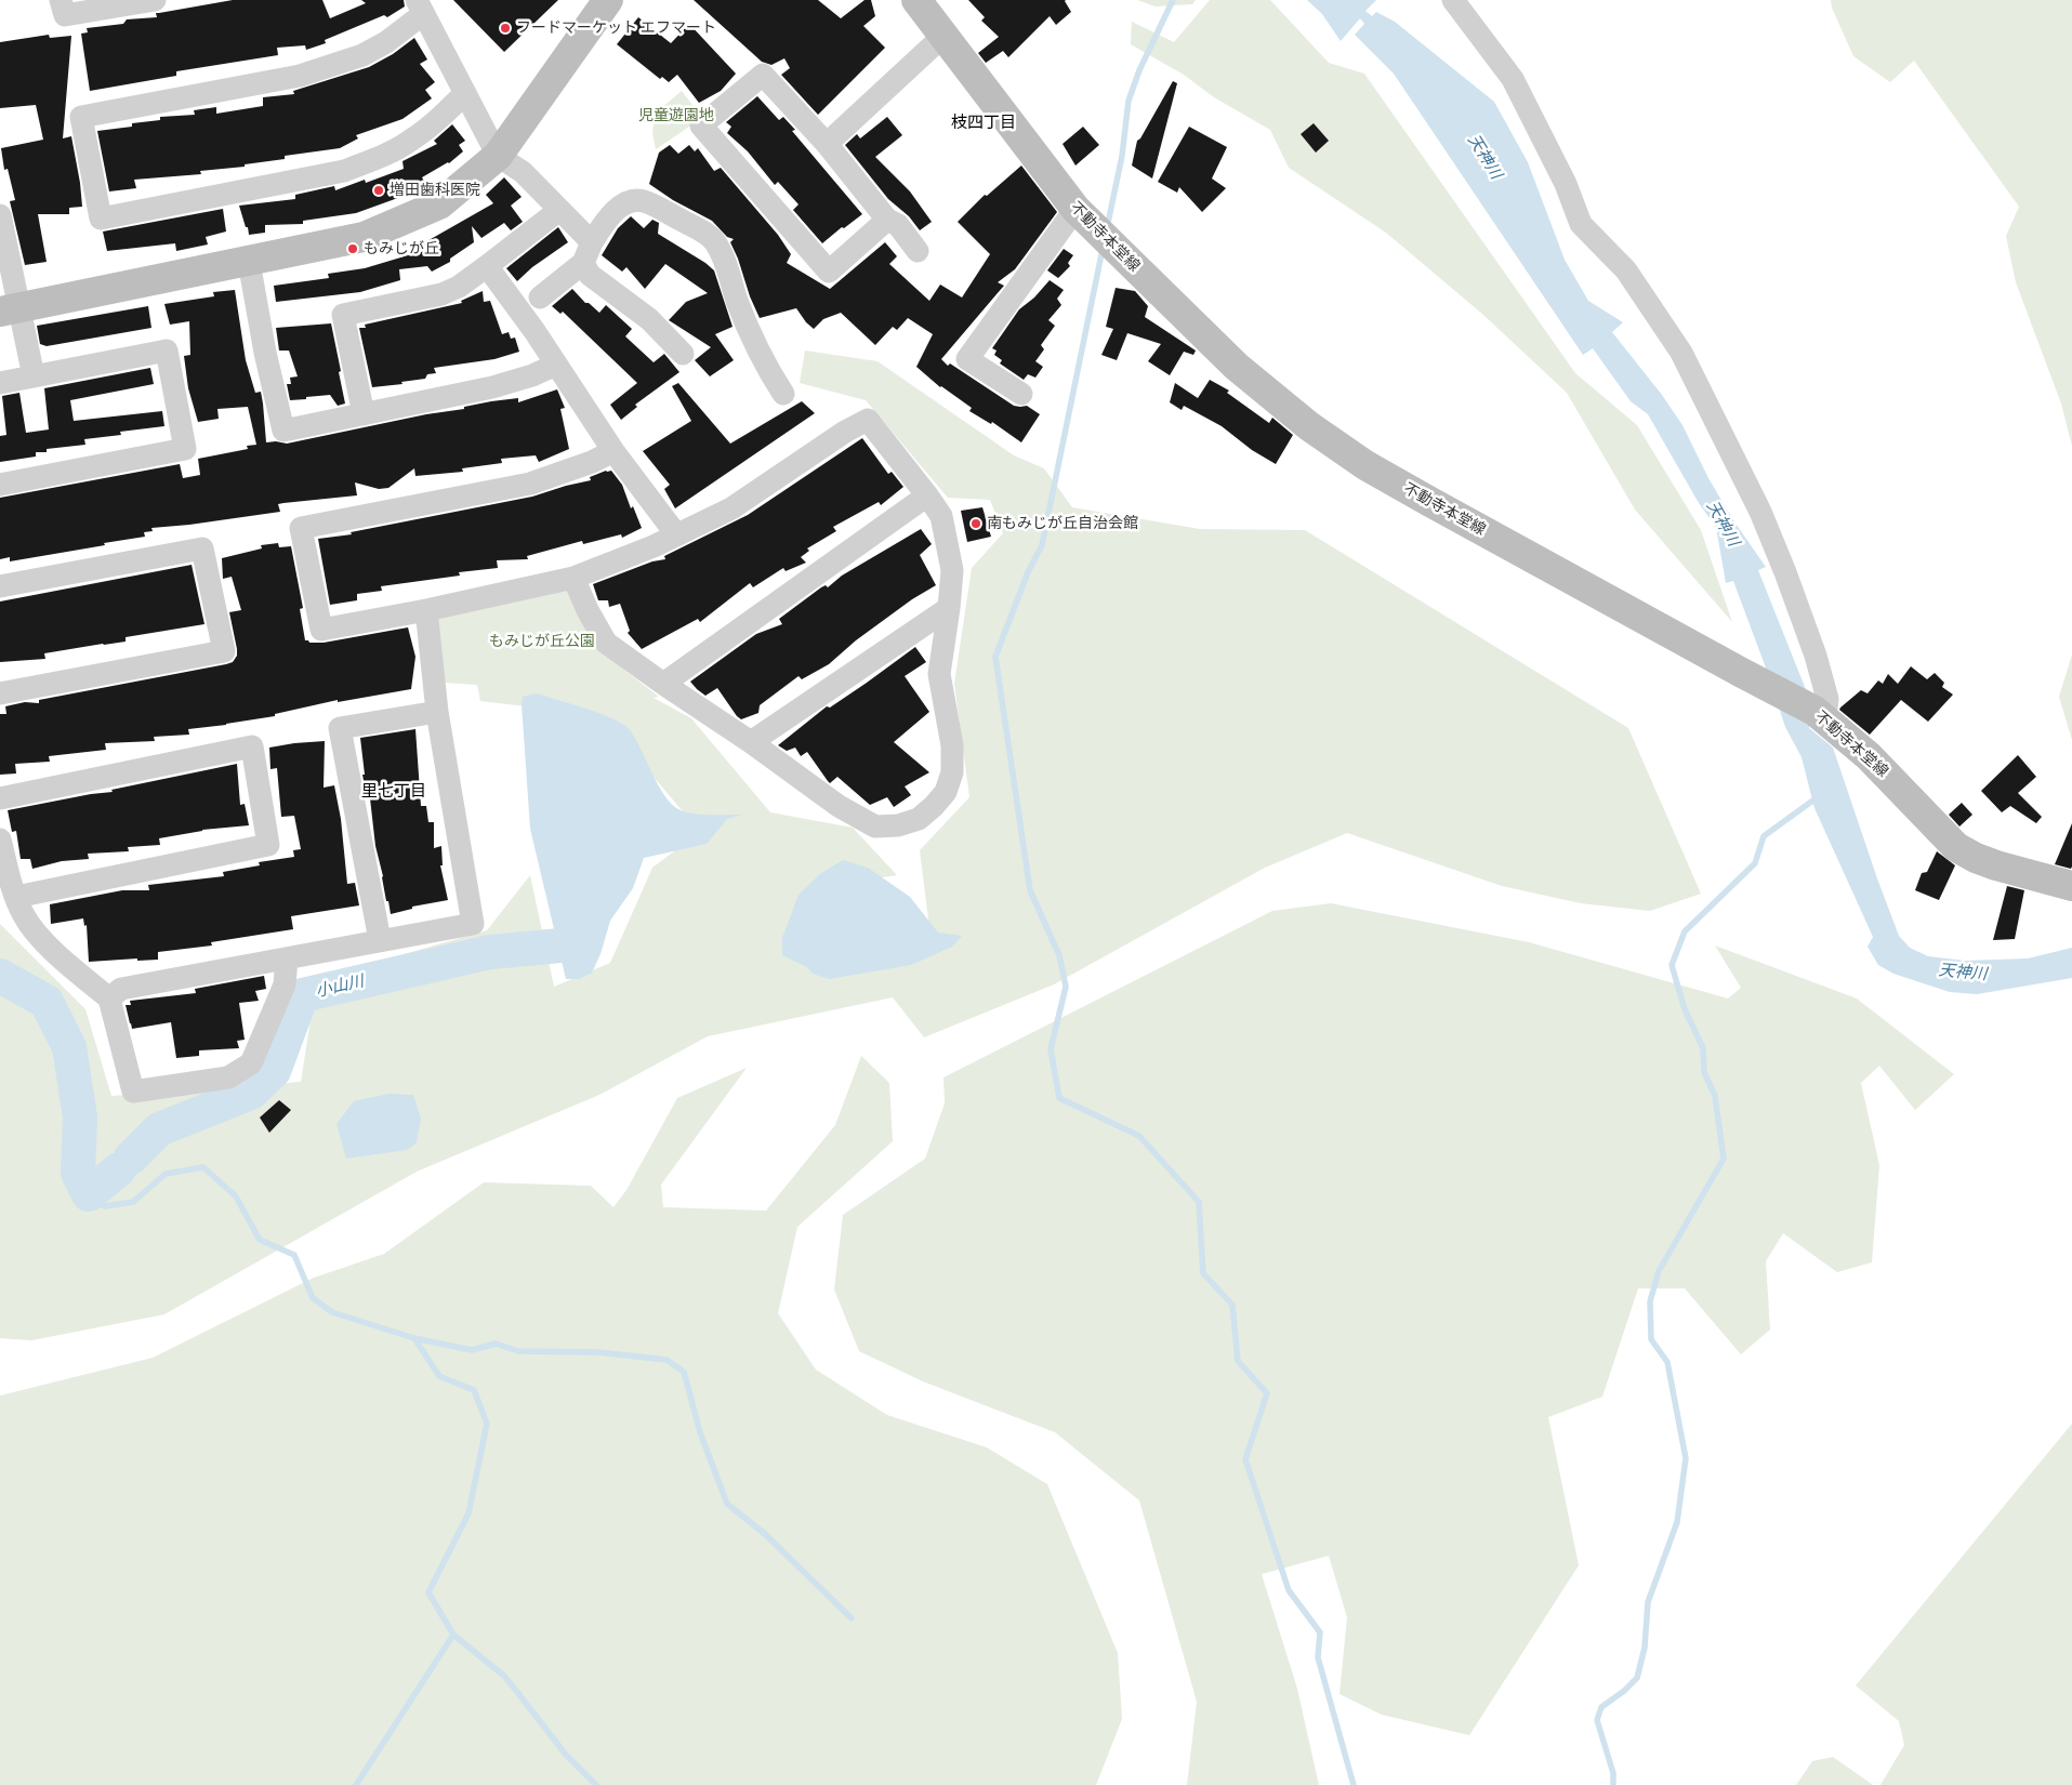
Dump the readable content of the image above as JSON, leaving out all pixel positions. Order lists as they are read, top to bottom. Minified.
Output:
{"streets":{"main road":["不動寺本堂線"]},"districts":["枝四丁目","里七丁目"],"water":["天神川","小山川"],"parks":["児童遊園地","もみじが丘公園"],"places":["フードマーケット エフマート","増田歯科医院","もみじが丘","南もみじが丘自治会館"]}
